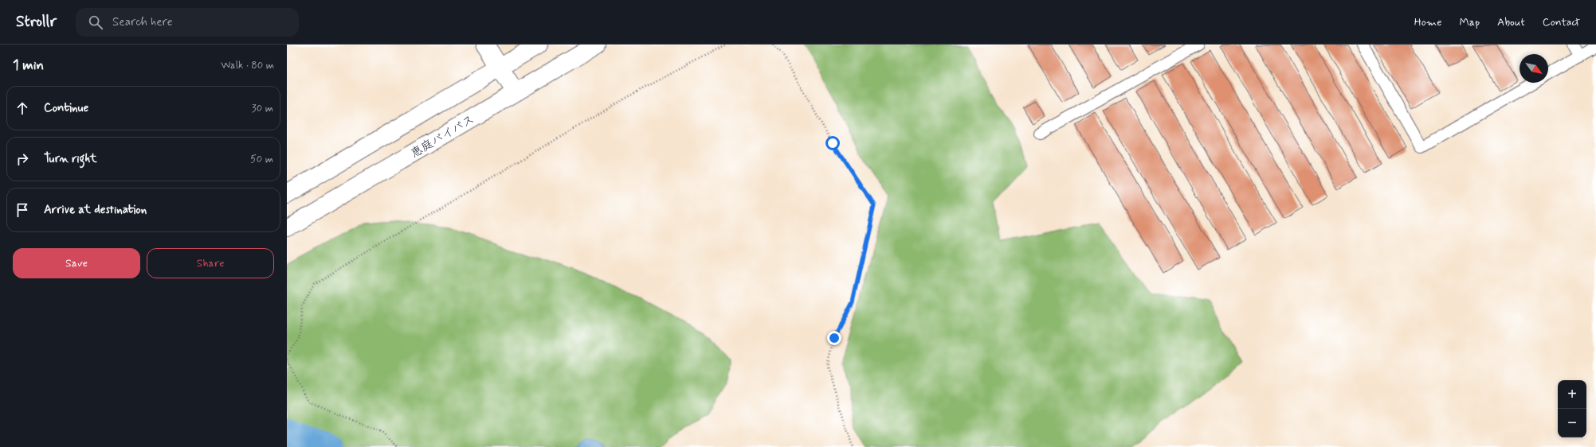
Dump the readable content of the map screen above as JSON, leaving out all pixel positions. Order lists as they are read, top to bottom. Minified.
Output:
{"streets":{"main road":["恵庭バイパス"]},"north":"bottom right","page":{"header":"Strollr","search":"Search here","nav":["Home","Map","About","Contact"],"heading":["1 min","Walk · 80 m"],"list":[["Continue","30 m"],["Turn right","50 m"],"Arrive at destination"],"buttons":["Save","Share"],"map_buttons":["+","−"]}}
